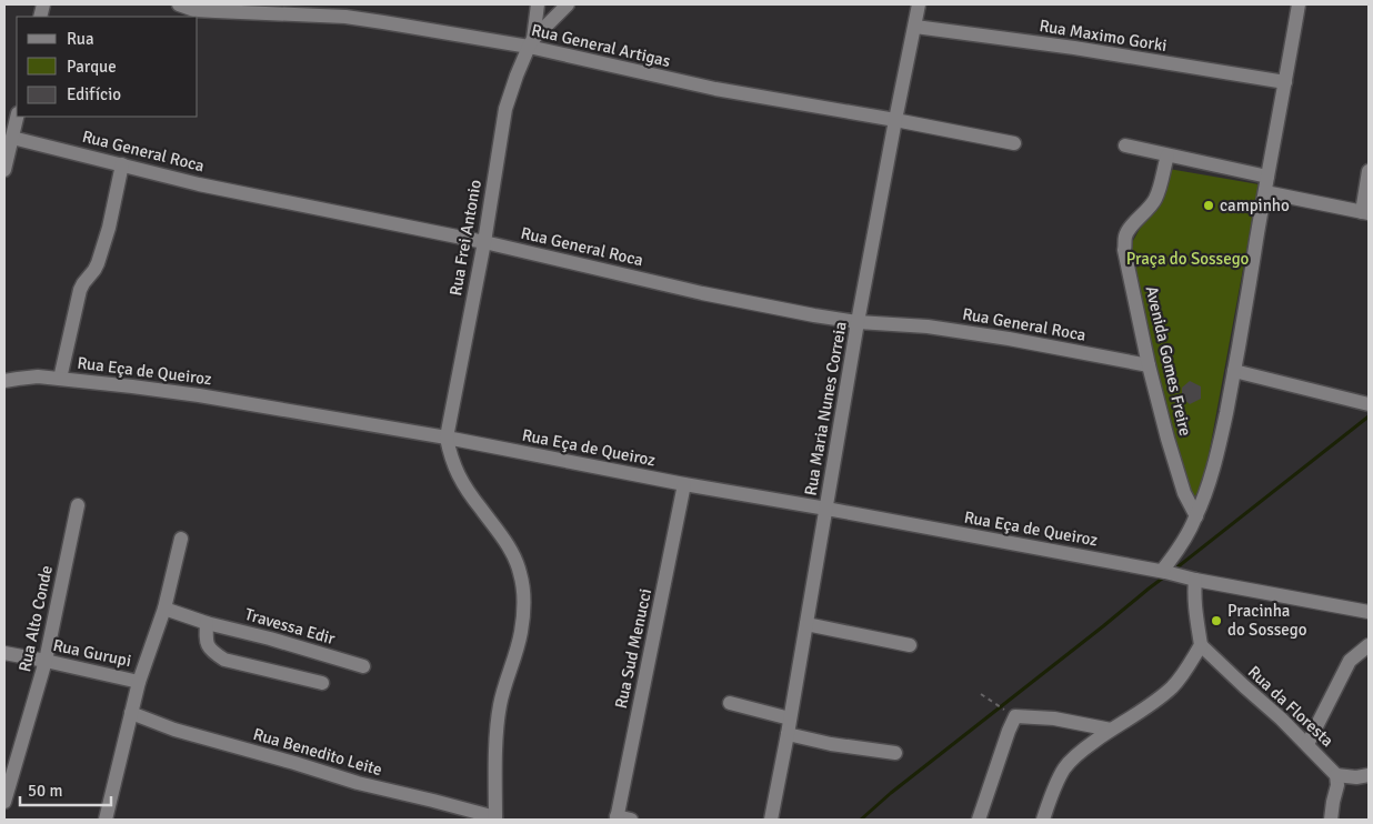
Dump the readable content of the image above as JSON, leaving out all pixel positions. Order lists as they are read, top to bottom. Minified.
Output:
{"streets":{"street":["Rua Maximo Gorki","Rua General Artigas","Rua General Roca","Rua Frei Antonio","Avenida Gomes Freire","Rua Eça de Queiroz","Rua Maria Nunes Correia","Rua Alto Conde","Travessa Edir","Rua Sud Menucci","Rua Gurupi","Rua da Floresta","Rua Benedito Leite"]},"crossings":[["Rua Maximo Gorki","Rua Maria Nunes Correia"],["Rua General Artigas","Rua Frei Antonio"],["Rua General Artigas","Rua Maria Nunes Correia"],["Rua General Roca","Rua Frei Antonio"],["Rua General Roca","Avenida Gomes Freire"],["Rua General Roca","Rua Maria Nunes Correia"],["Rua Frei Antonio","Rua Eça de Queiroz"],["Rua Eça de Queiroz","Rua Maria Nunes Correia"],["Rua Eça de Queiroz","Rua Sud Menucci"],["Rua Alto Conde","Rua Gurupi"]],"parks":["Praça do Sossego"],"places":["campinho","Pracinha do Sossego"],"legend":["Rua","Parque","Edifício"],"scale_bar":"50 m"}
